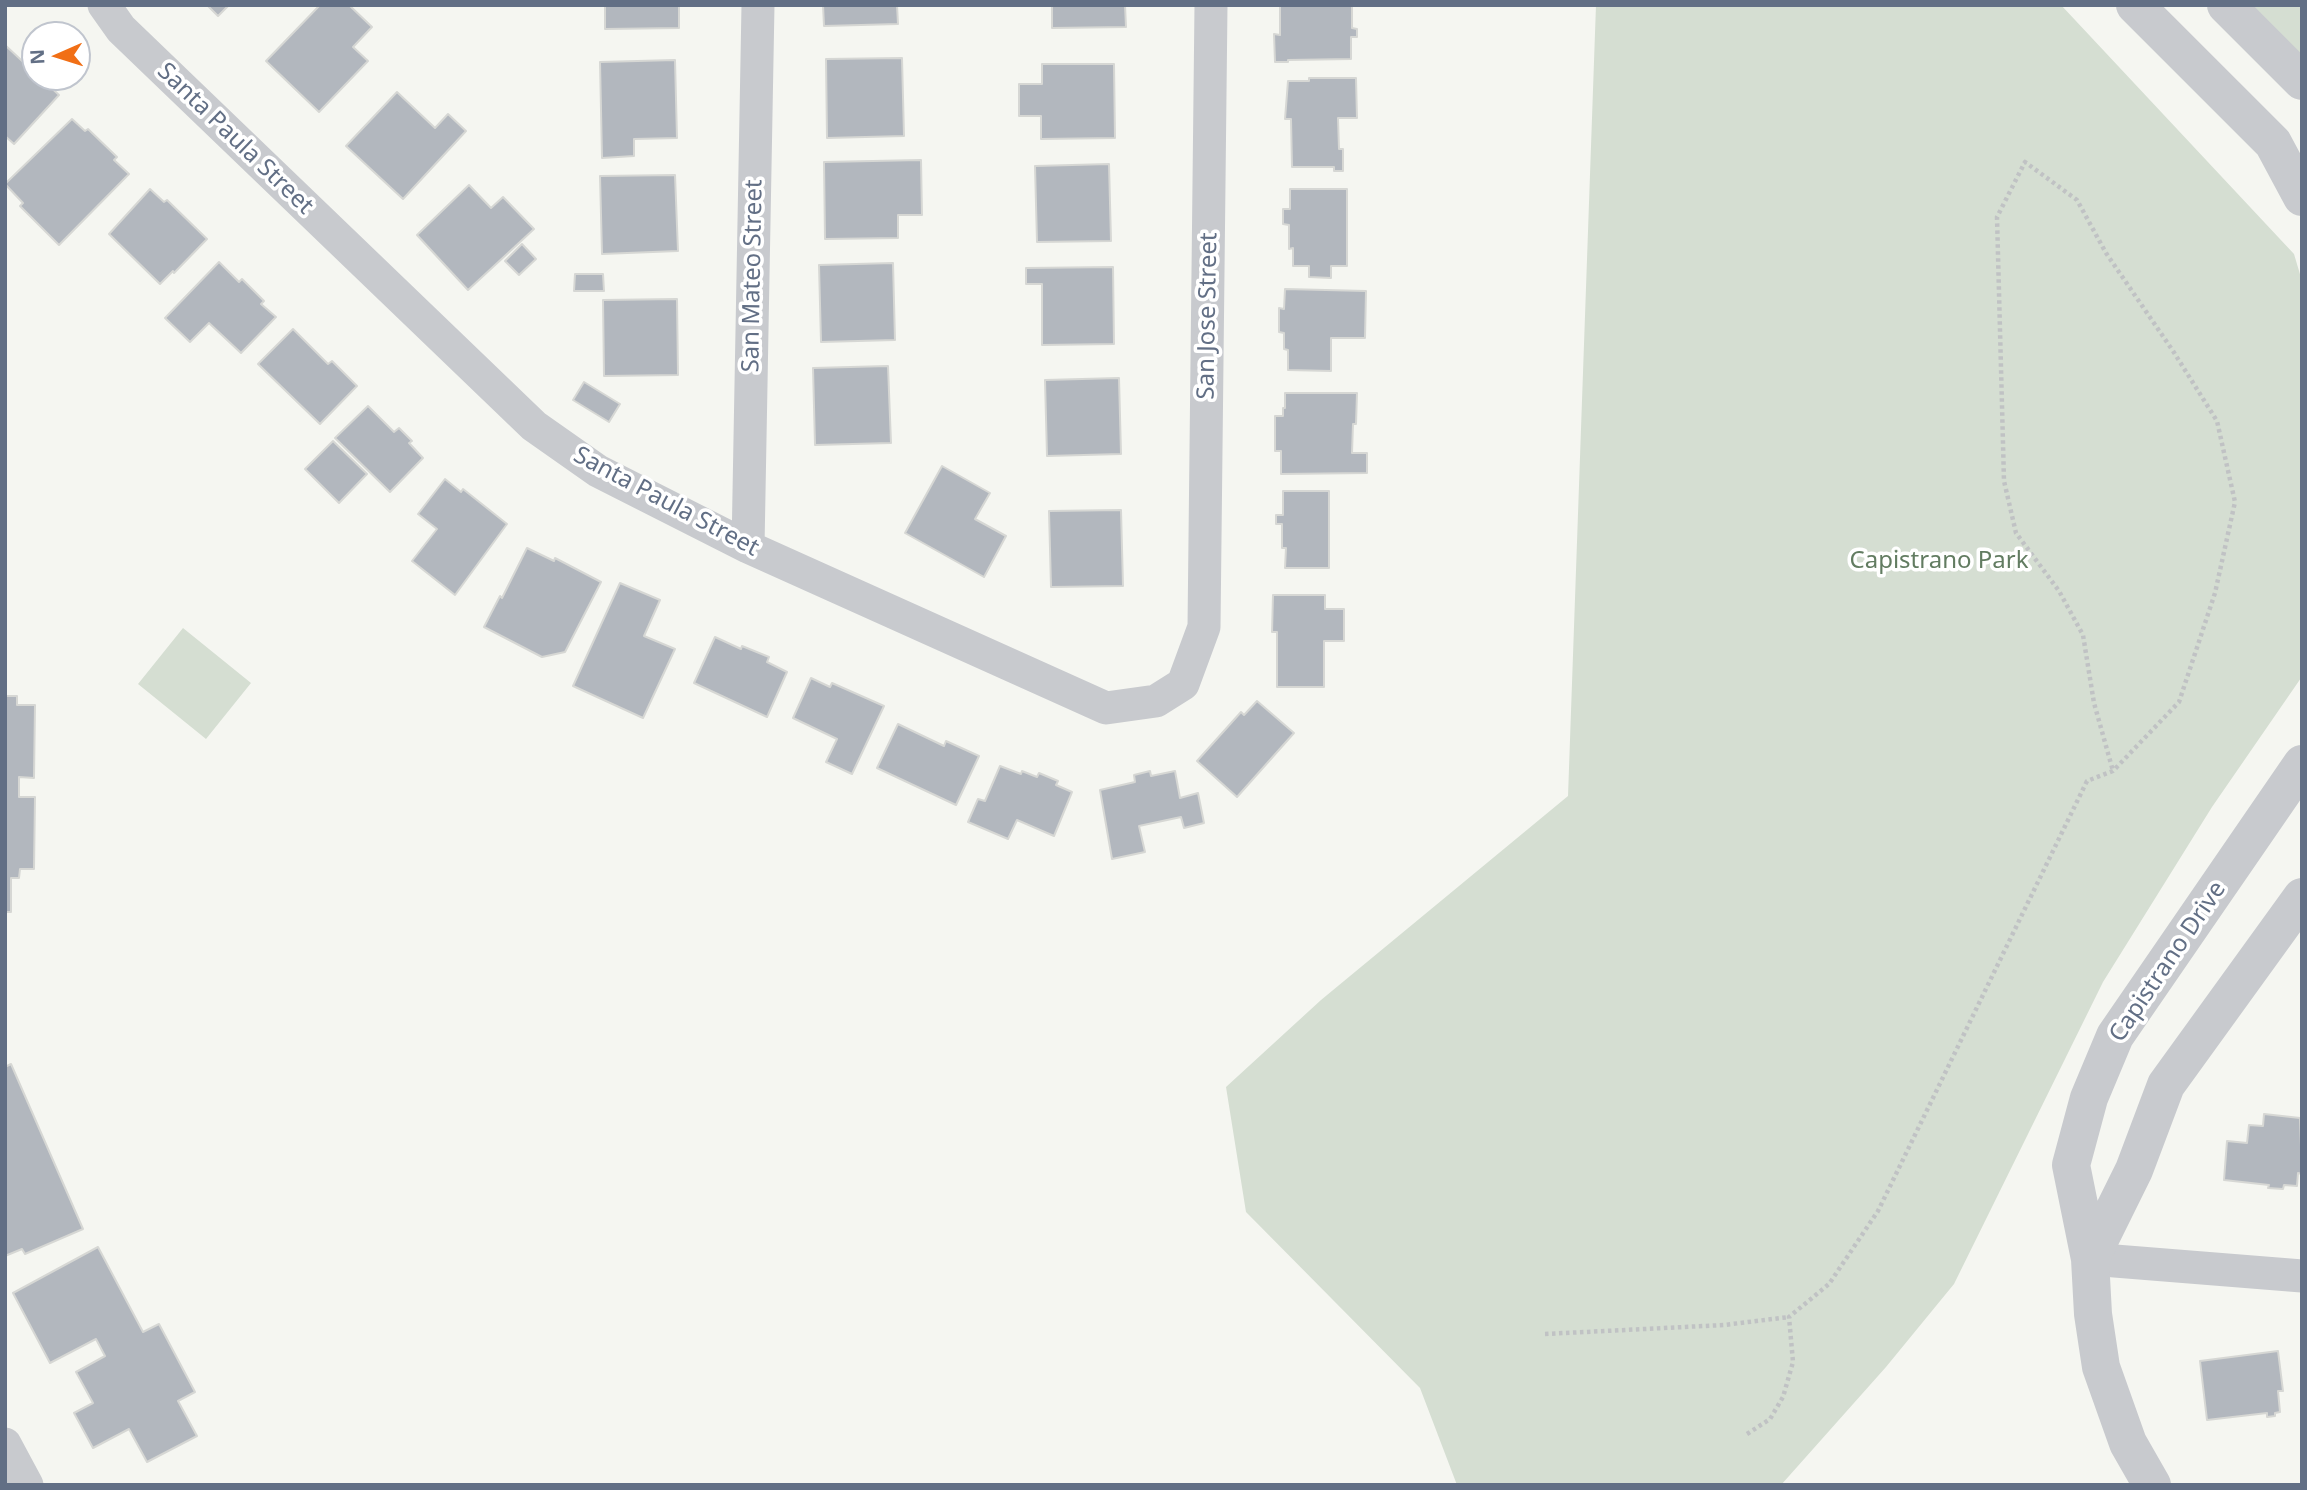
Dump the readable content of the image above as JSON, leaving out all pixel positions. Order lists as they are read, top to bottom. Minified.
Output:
{"streets":{"street":["Santa Paula Street","San Mateo Street","San Jose Street","Capistrano Drive"]},"crossings":[["Santa Paula Street","San Mateo Street"],["Santa Paula Street","San Jose Street"]],"parks":["Capistrano Park"],"north":"left"}
